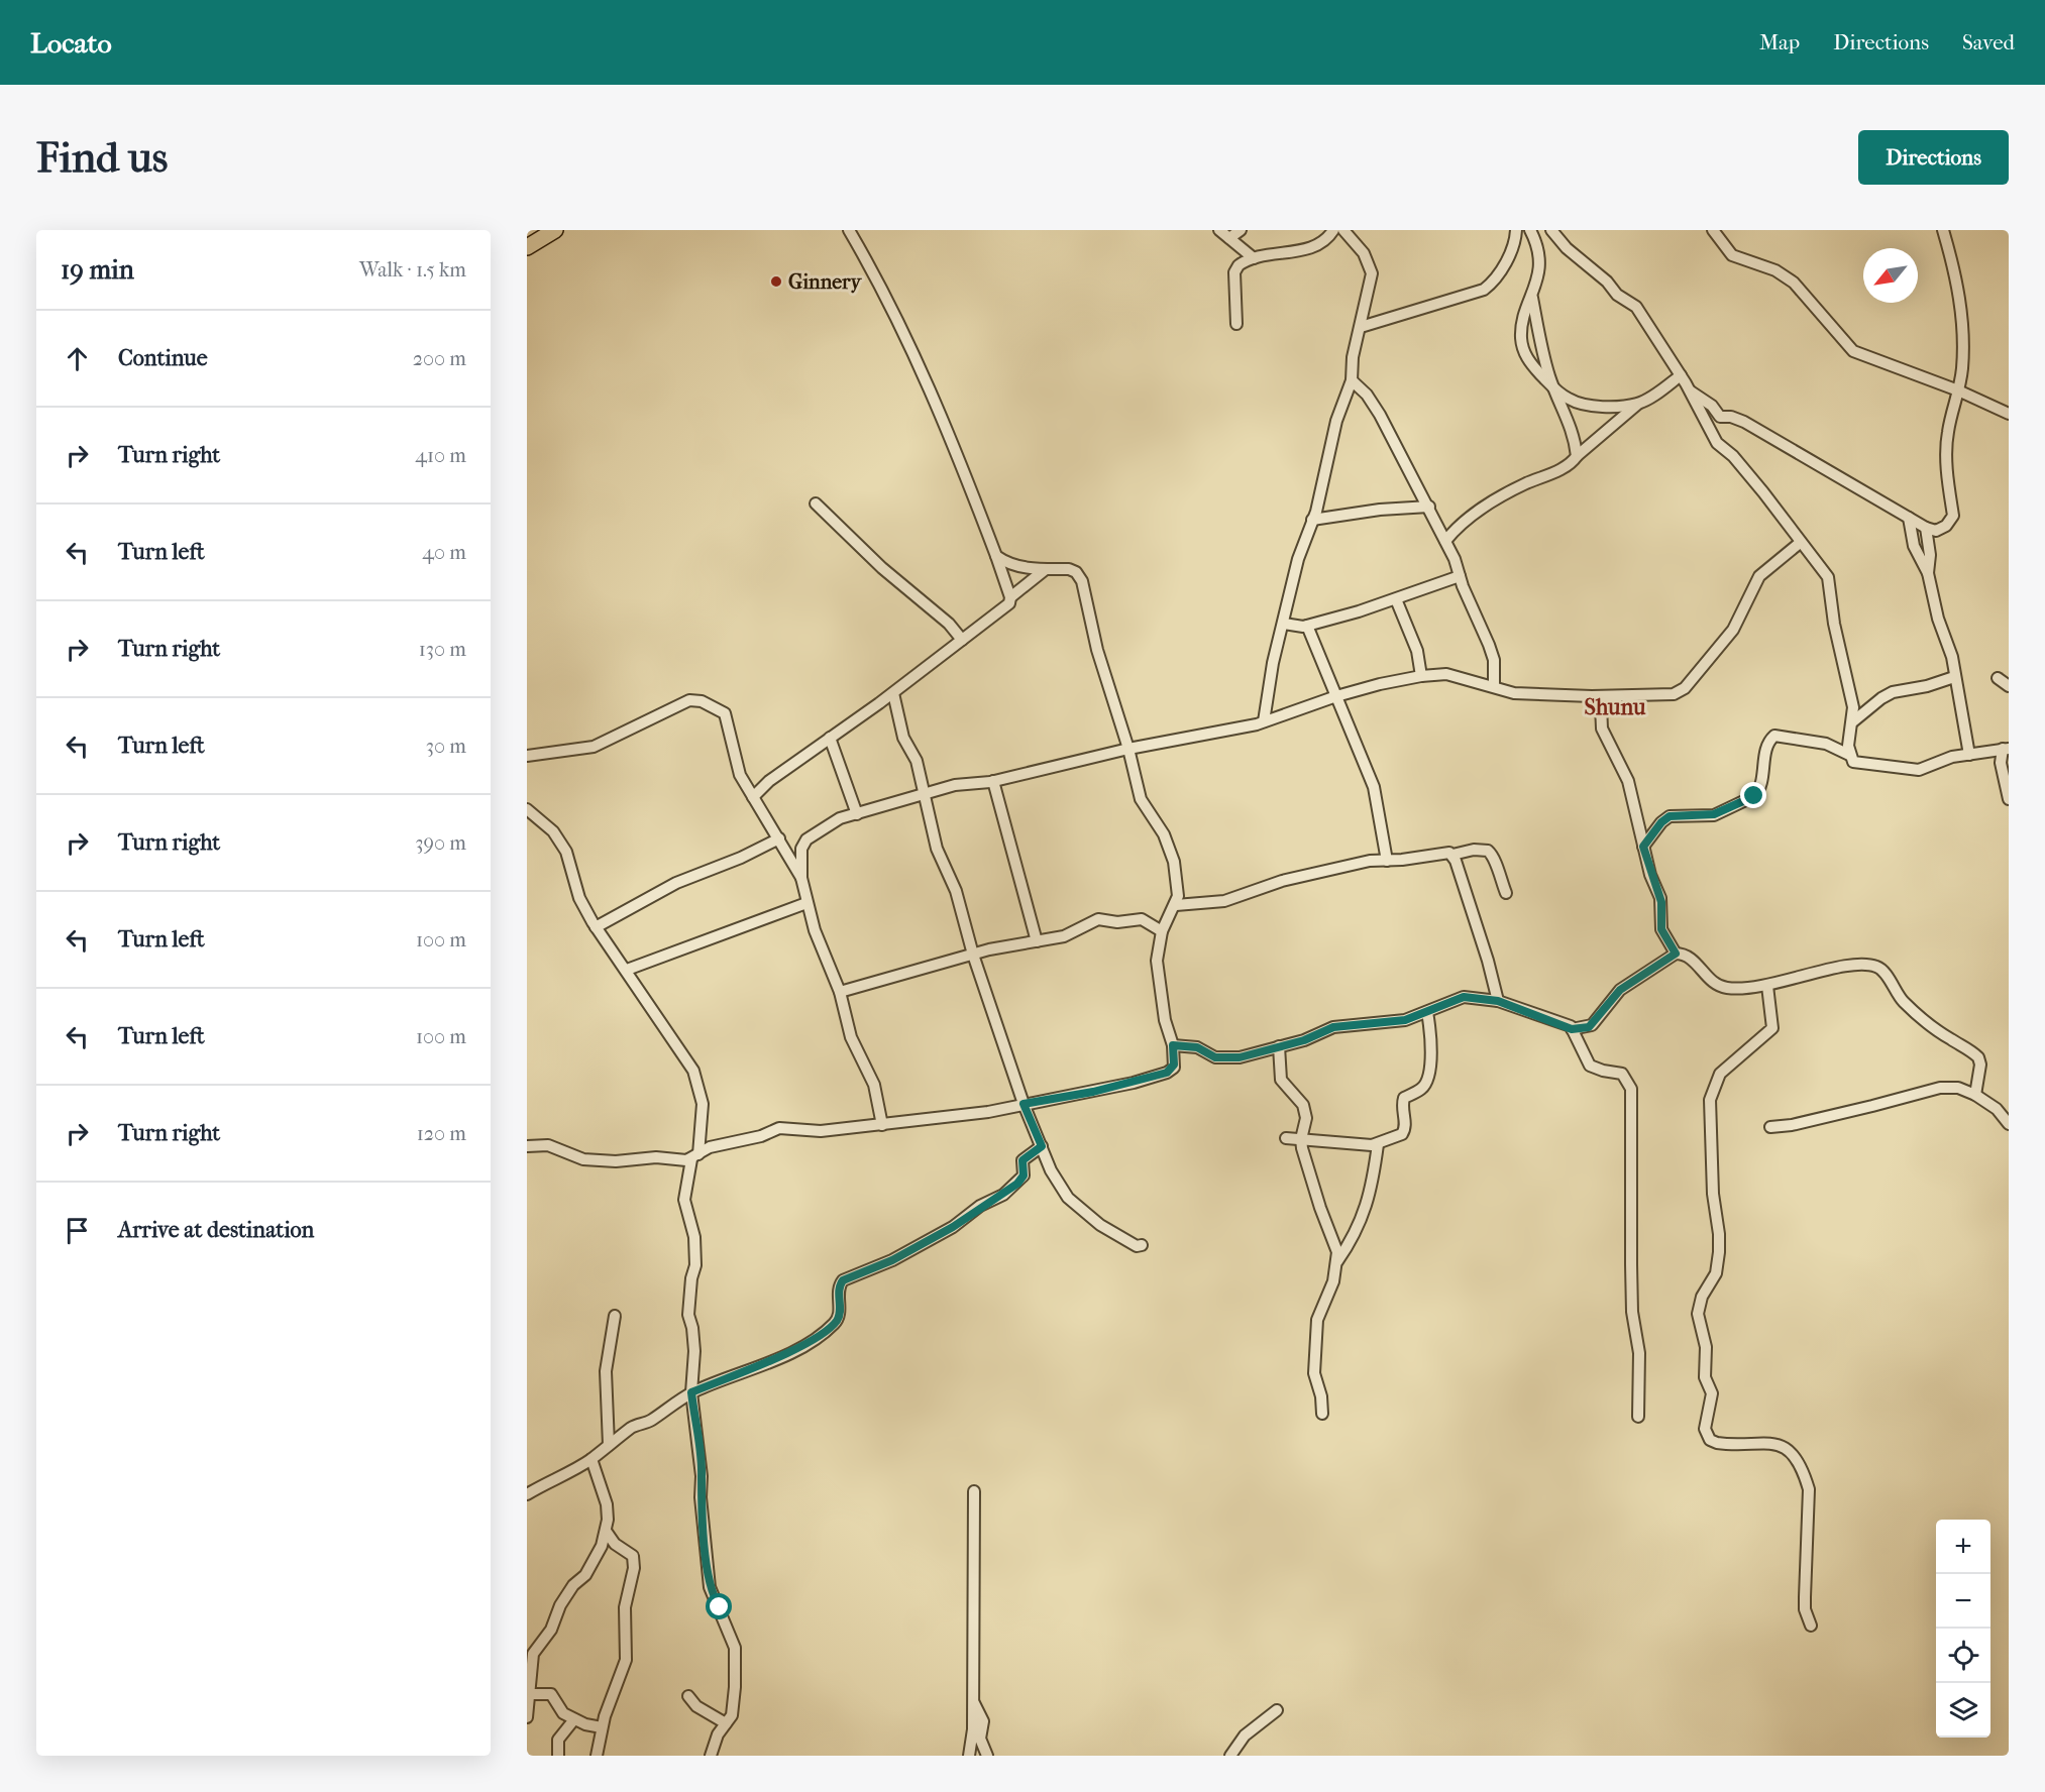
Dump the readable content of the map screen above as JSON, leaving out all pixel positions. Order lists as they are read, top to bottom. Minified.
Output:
{"districts":["Shunu"],"places":["Ginnery"],"north":"bottom left","page":{"header":"Locato","nav":["Map","Directions","Saved"],"buttons":"Directions","title":"Find us","heading":["19 min","Walk · 1.5 km"],"list":[["Continue","200 m"],["Turn right","410 m"],["Turn left","40 m"],["Turn right","130 m"],["Turn left","30 m"],["Turn right","390 m"],["Turn left","100 m"],["Turn left","100 m"],["Turn right","120 m"],"Arrive at destination"],"map_buttons":["+","−"]}}
